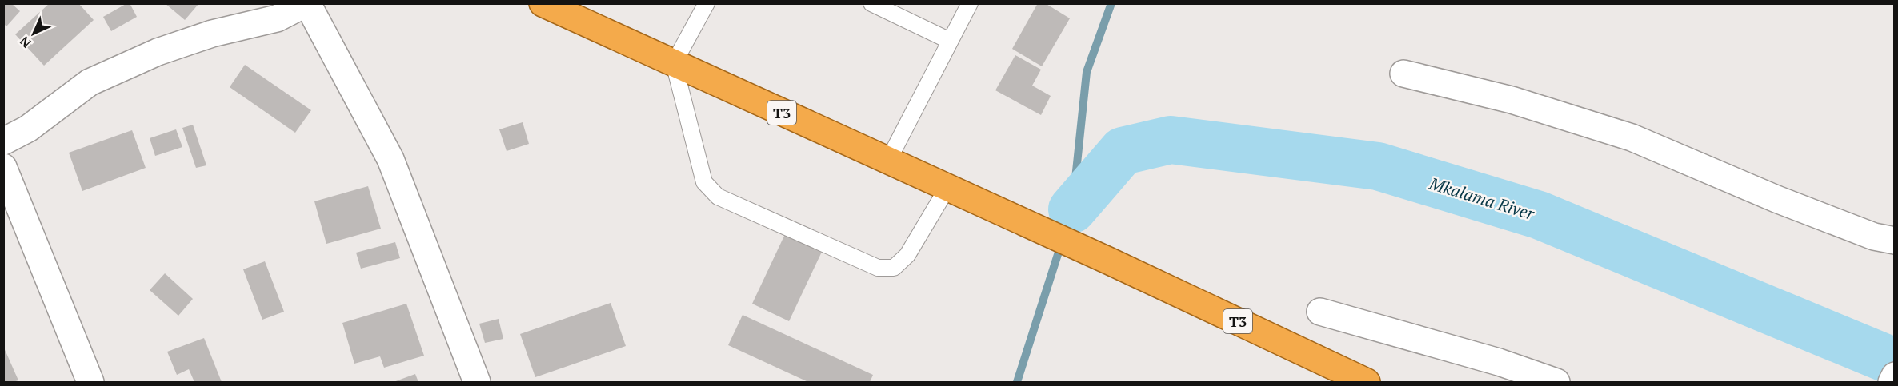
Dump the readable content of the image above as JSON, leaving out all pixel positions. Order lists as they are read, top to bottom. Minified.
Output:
{"streets":{"highway":["T3"]},"water":["Mkalama River"],"north":"bottom left"}
